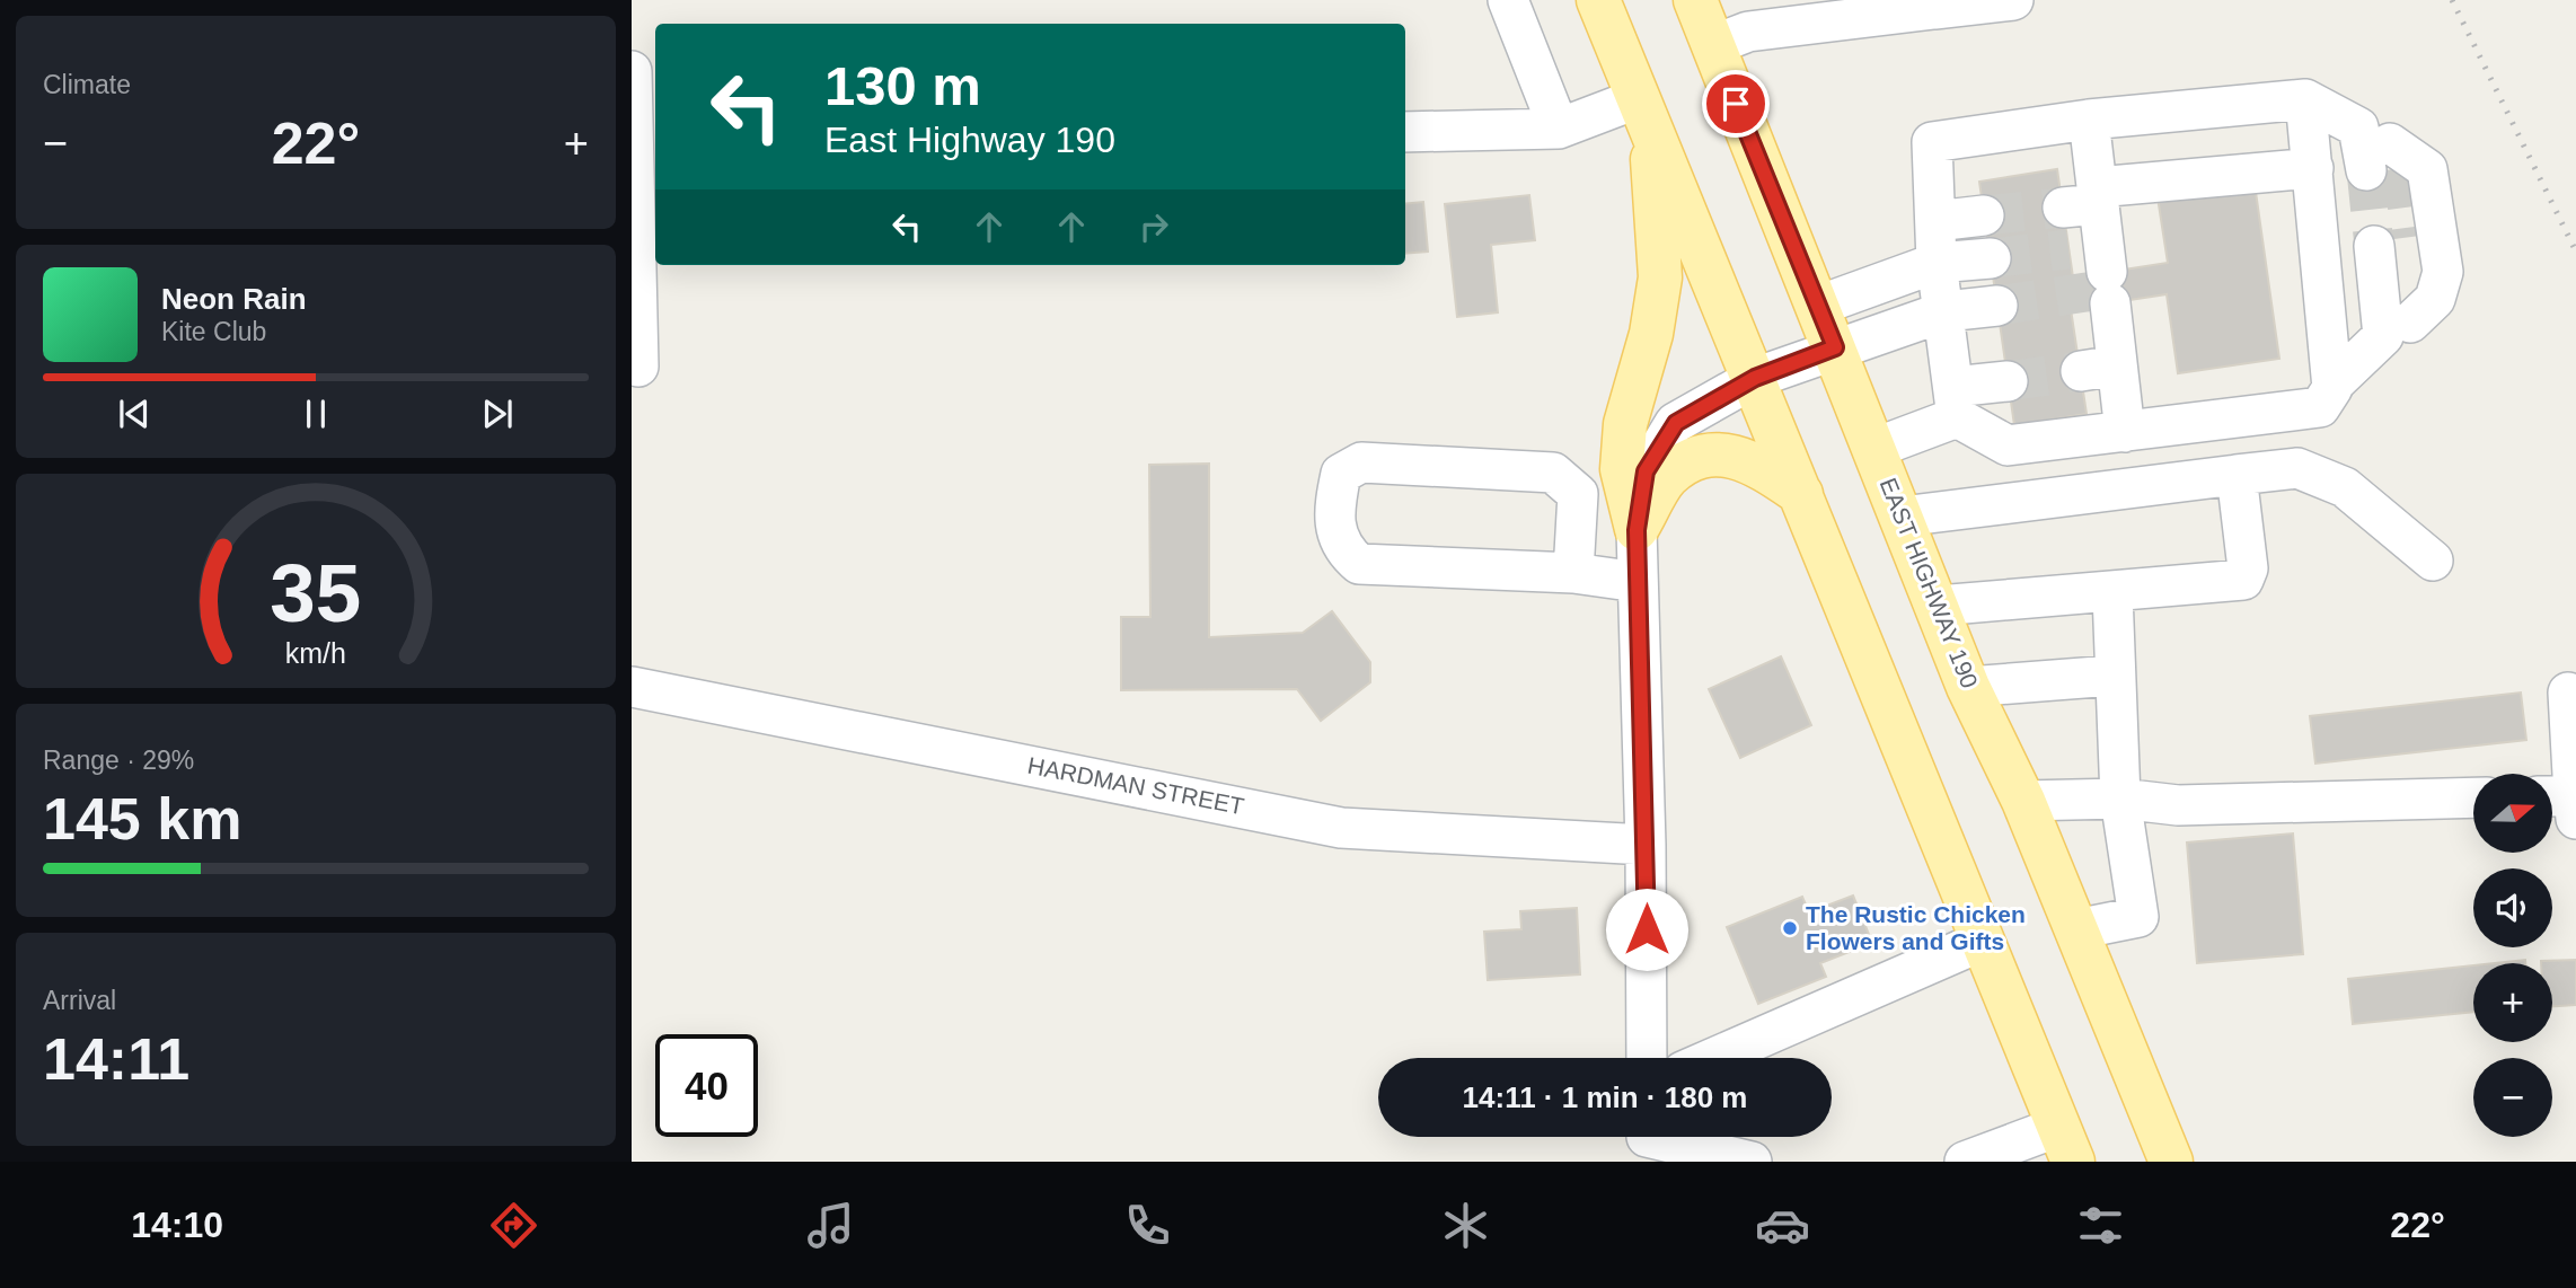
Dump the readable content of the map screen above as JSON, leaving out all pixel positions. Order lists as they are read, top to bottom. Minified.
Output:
{"streets":{"main road":["EAST HIGHWAY 190"],"street":["HARDMAN STREET"]},"places":["The Rustic Chicken Flowers and Gifts"],"north":"right","page":{"tile":["Climate",["Range · 29%","145 km"],["Arrival","14:11"]],"turn":["130 m","East Highway 190"],"heat":["−","22°","+"],"song":["Neon Rain","Kite Club"],"map_buttons":["+","−"],"limit":"40","trip":"14:11 · 1 min · 180 m","tabs":["14:10","22°"],"gauge":["35","km/h"]}}
